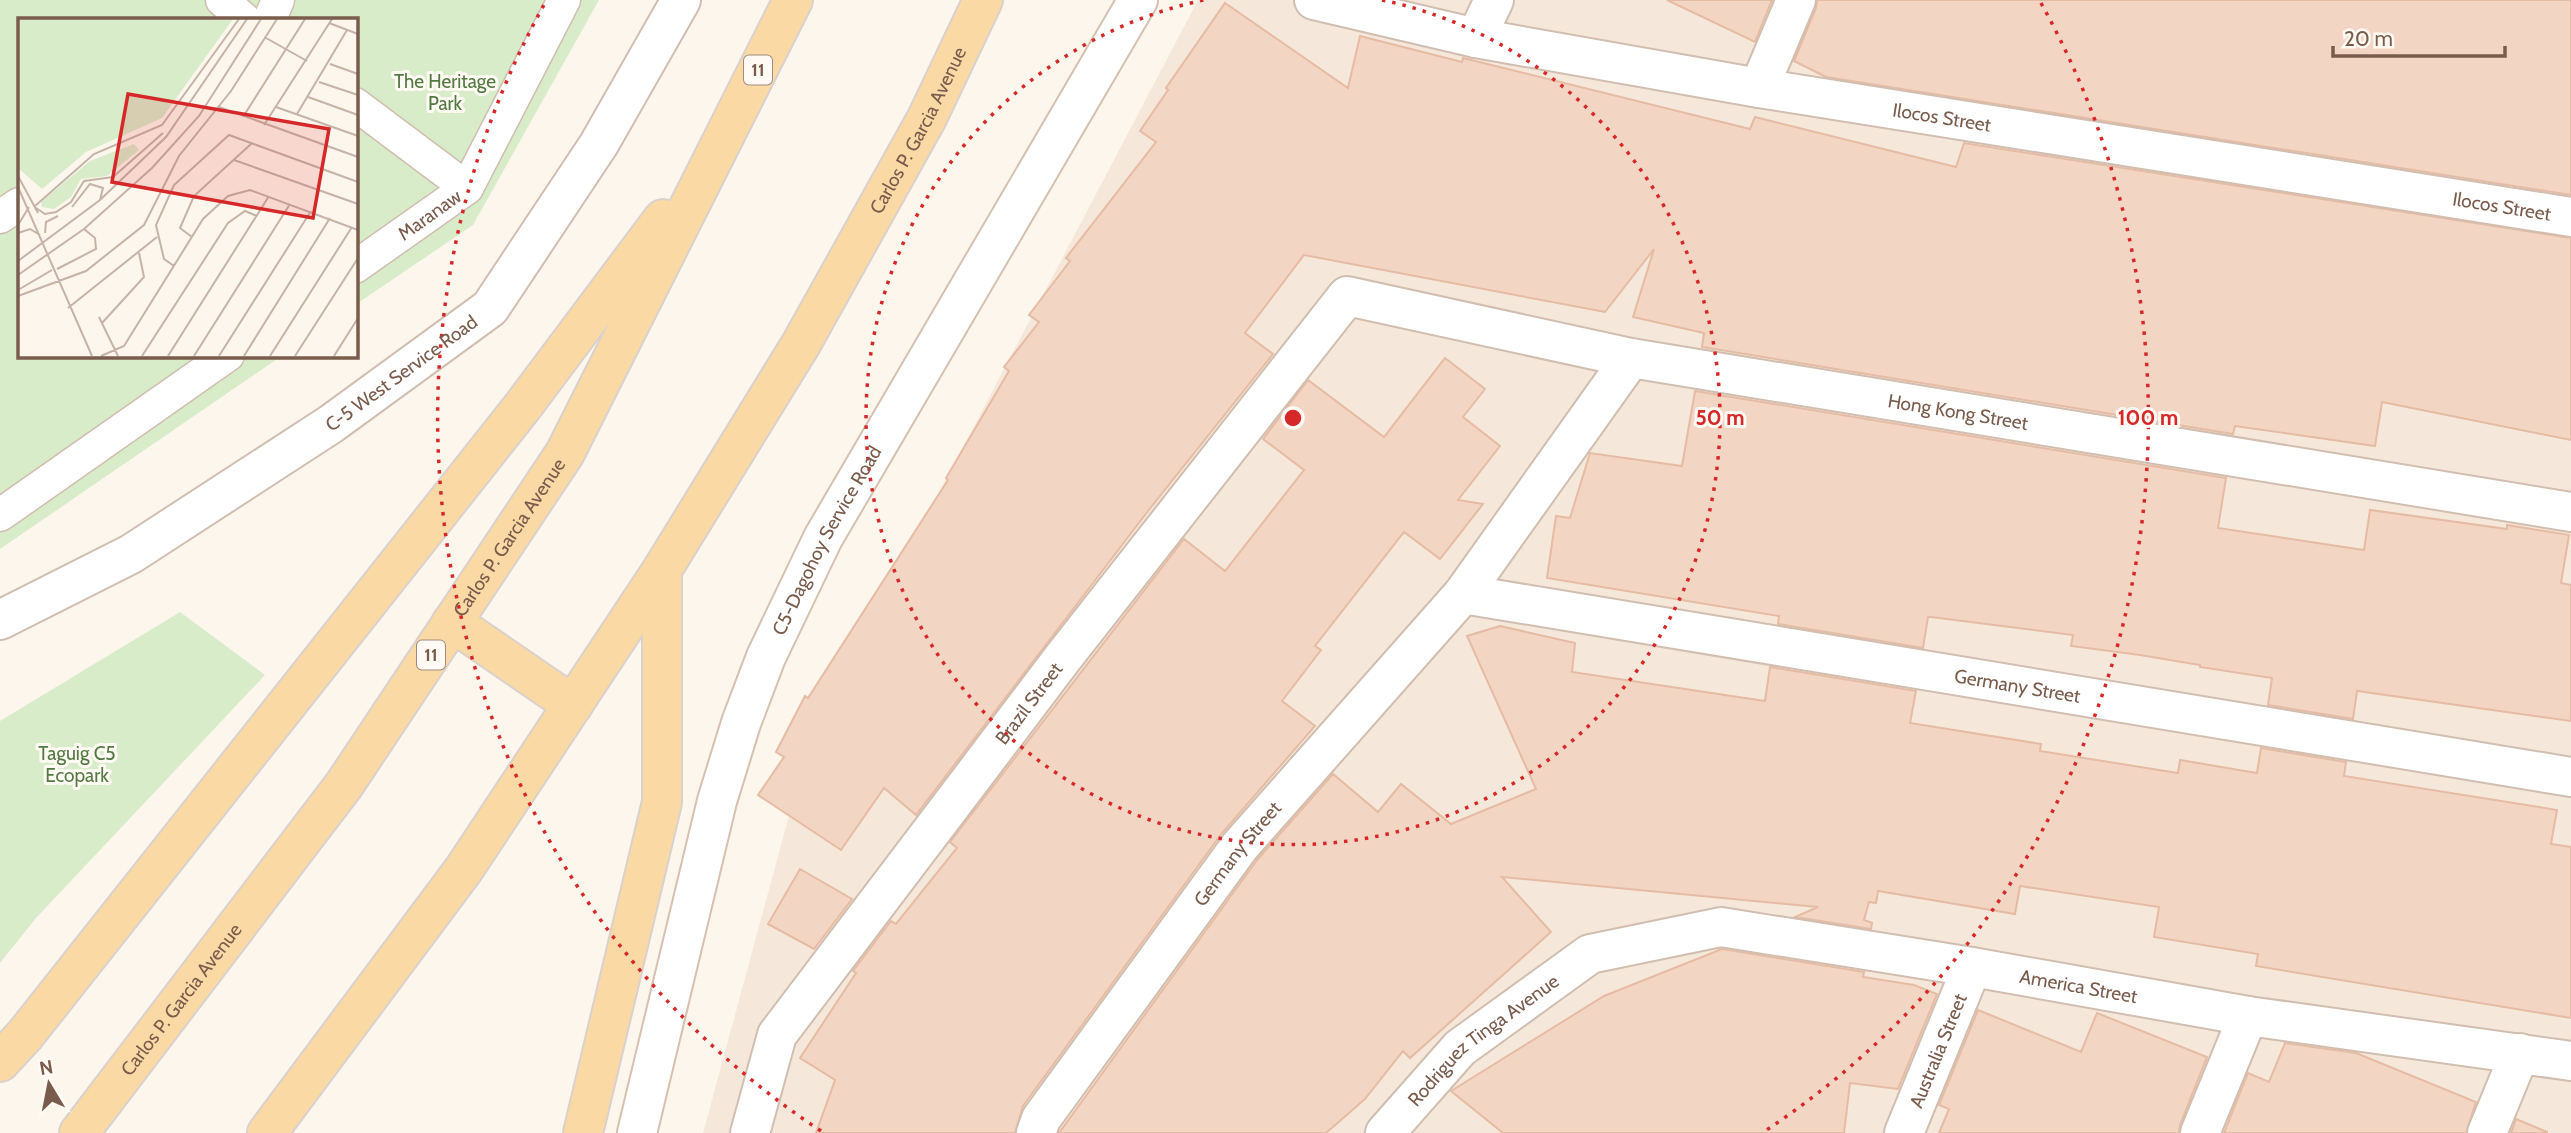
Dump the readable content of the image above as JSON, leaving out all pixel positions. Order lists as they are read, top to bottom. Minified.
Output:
{"streets":{"main road":["11","Carlos P. Garcia Avenue"],"street":["Ilocos Street","C-5 West Service Road","Hong Kong Street","C5-Dagohoy Service Road","Germany Street","Brazil Street","America Street","Rodriguez Tinga Avenue","Australia Street"],"lane":["Maranaw"]},"crossings":[["Hong Kong Street","Germany Street"],["Hong Kong Street","Brazil Street"],["America Street","Rodriguez Tinga Avenue"],["America Street","Australia Street"]],"parks":["The Heritage Park","Taguig C5 Ecopark"],"scale_bar":"20 m","north":"top","rings":["50 m","100 m"]}
